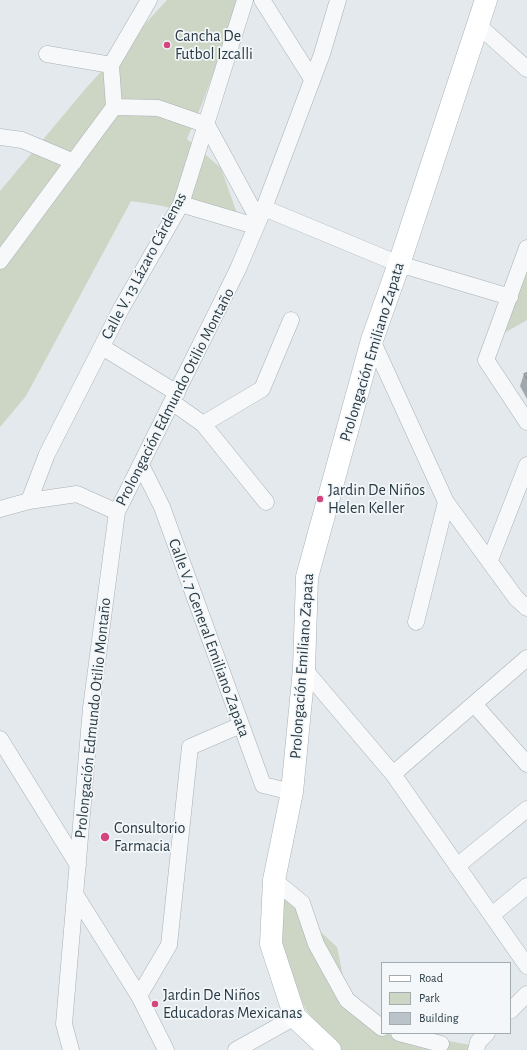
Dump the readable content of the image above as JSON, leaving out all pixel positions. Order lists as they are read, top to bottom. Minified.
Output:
{"streets":{"main road":["Prolongación Emiliano Zapata"],"street":["Calle V. 13 Lázaro Cárdenas","Prolongación Edmundo Otilio Montaño","Calle V. 7 General Emiliano Zapata"]},"crossings":[["Prolongación Emiliano Zapata","Calle V. 7 General Emiliano Zapata"],["Prolongación Edmundo Otilio Montaño","Calle V. 7 General Emiliano Zapata"]],"places":["Cancha De Futbol Izcalli","Jardin De Niños Helen Keller","Consultorio Farmacia","Jardin De Niños Educadoras Mexicanas"],"legend":["Road","Park","Building"]}
